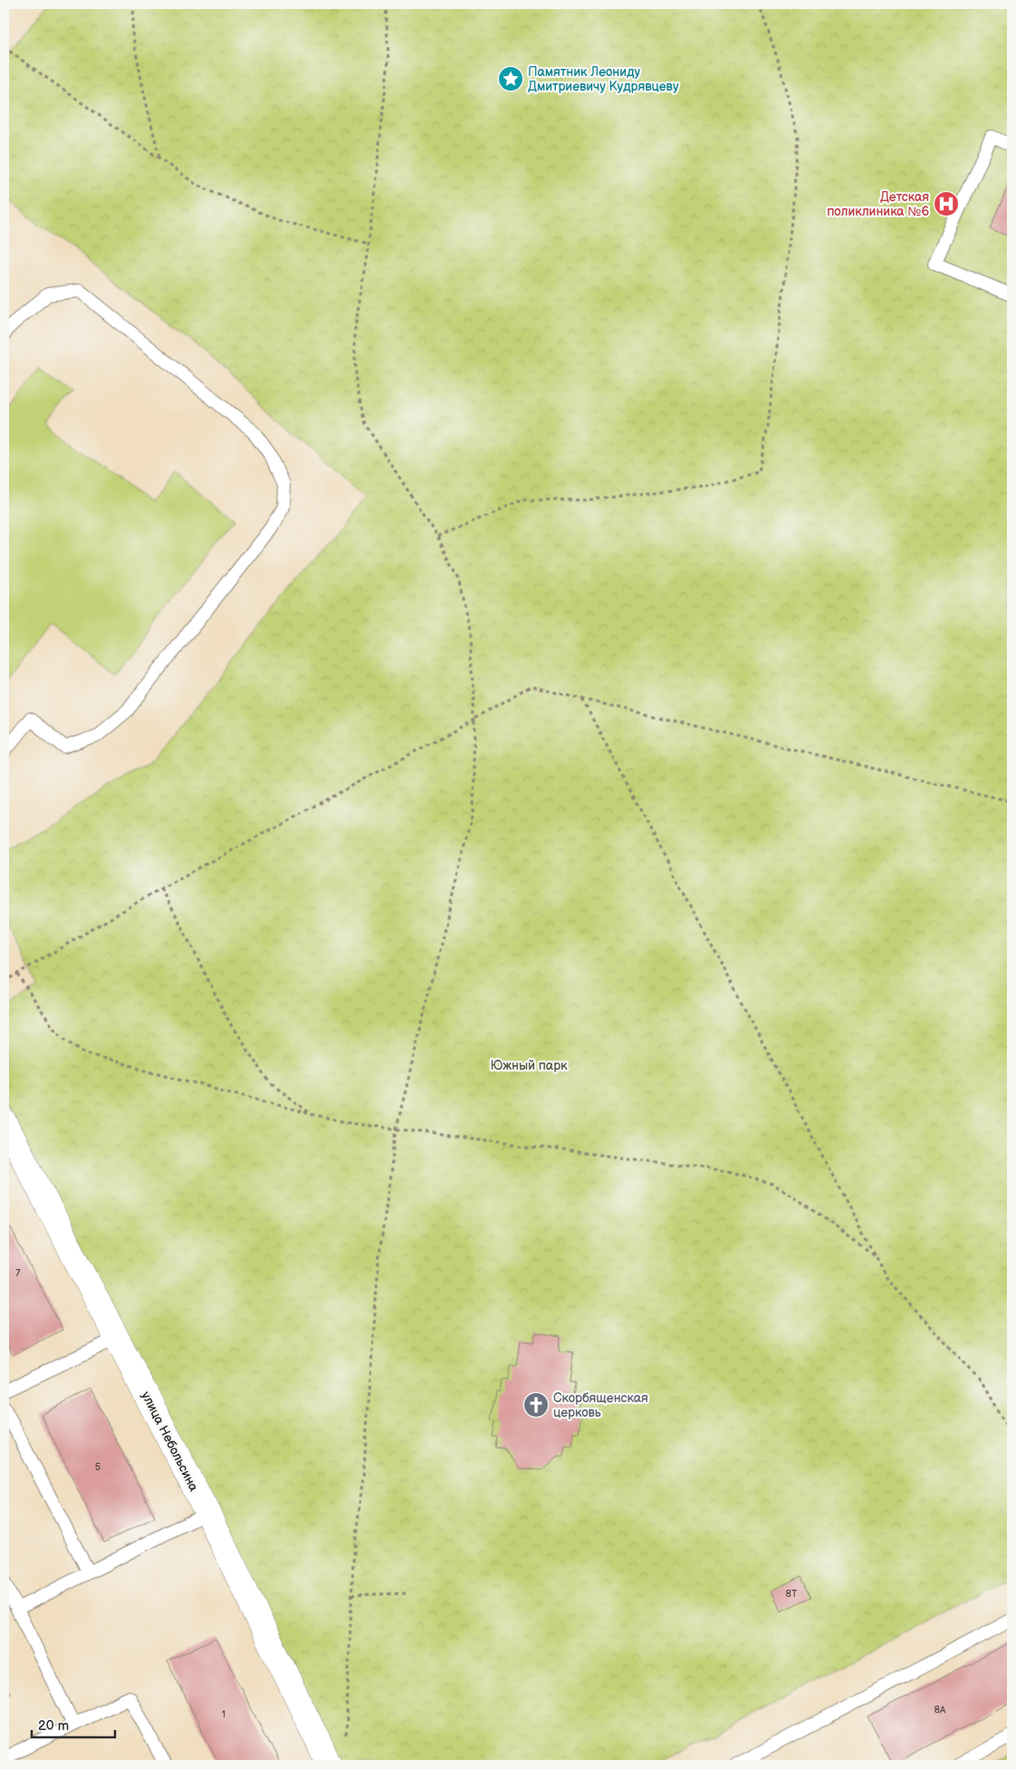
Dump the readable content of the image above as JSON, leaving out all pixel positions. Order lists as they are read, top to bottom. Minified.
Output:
{"streets":{"street":["улица Небольсина"]},"parks":["Южный парк"],"places":{"place":["Памятник Леониду Дмитриевичу Кудрявцеву"],"hospital":["Детская поликлиника №6"],"church":["Скорбященская церковь"]},"house_numbers":["7","5","8Т","8А","1"],"scale_bar":"20 m"}
